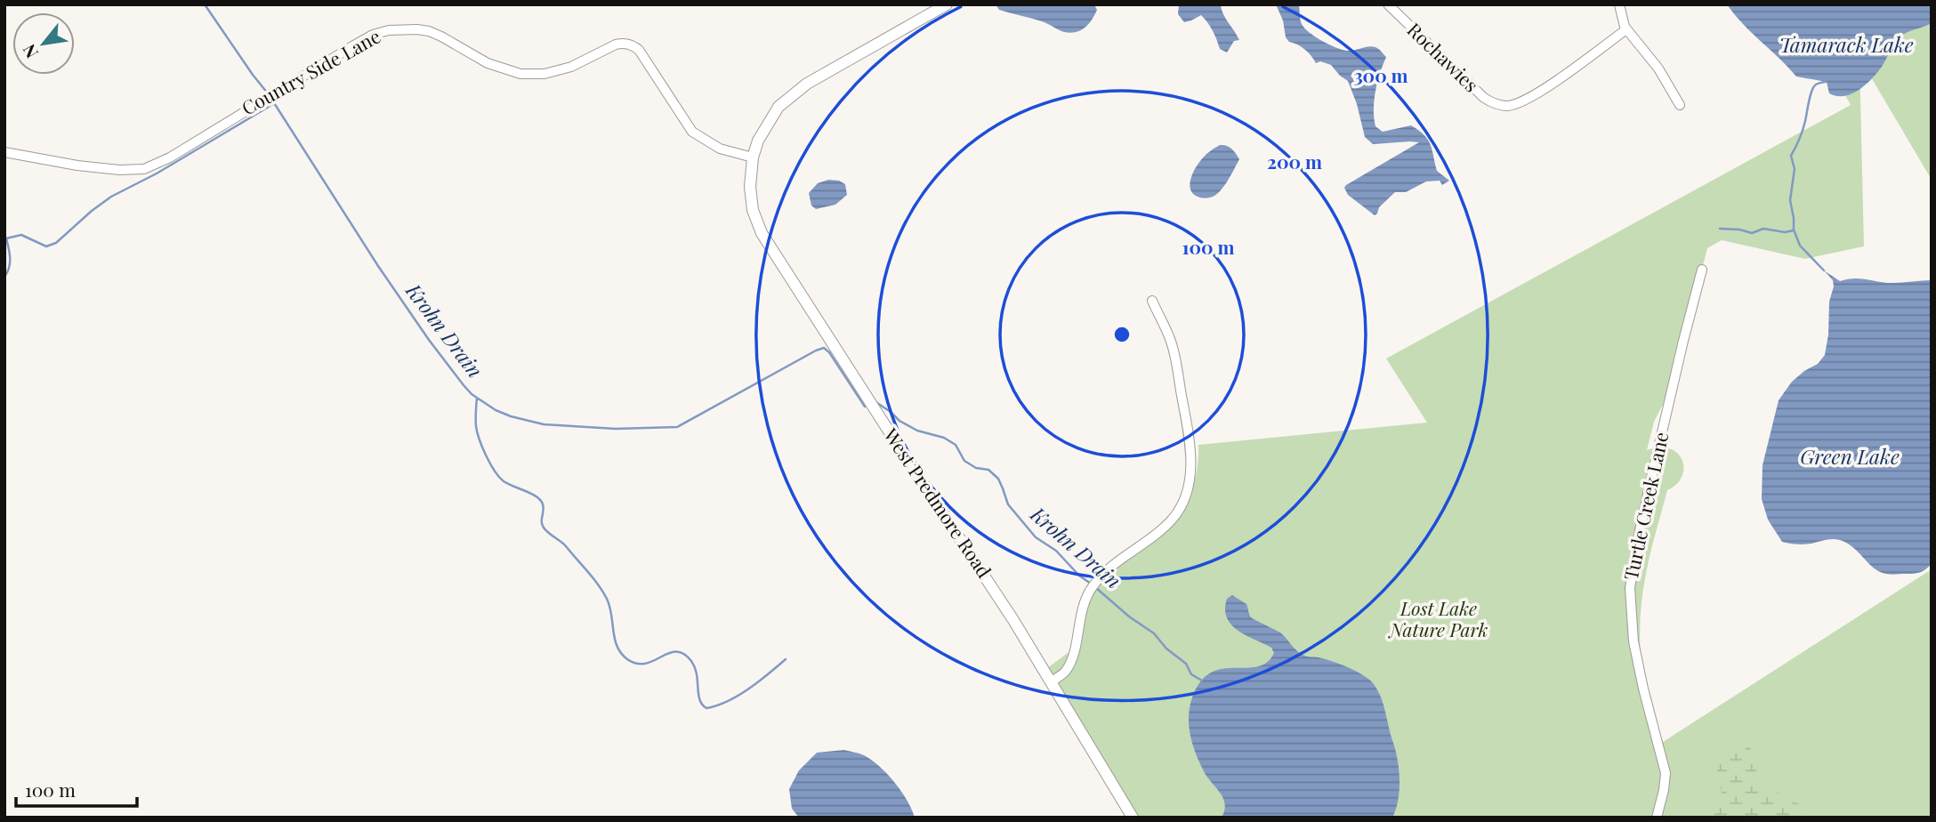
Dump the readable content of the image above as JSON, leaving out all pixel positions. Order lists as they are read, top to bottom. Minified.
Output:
{"streets":{"street":["Rochawies","Country Side Lane","West Predmore Road","Turtle Creek Lane"]},"crossings":[["Country Side Lane","West Predmore Road"]],"water":["Tamarack Lake","Krohn Drain","Green Lake"],"parks":["Lost Lake Nature Park"],"scale_bar":"100 m","north":"bottom left","rings":["300 m","200 m","100 m"]}
